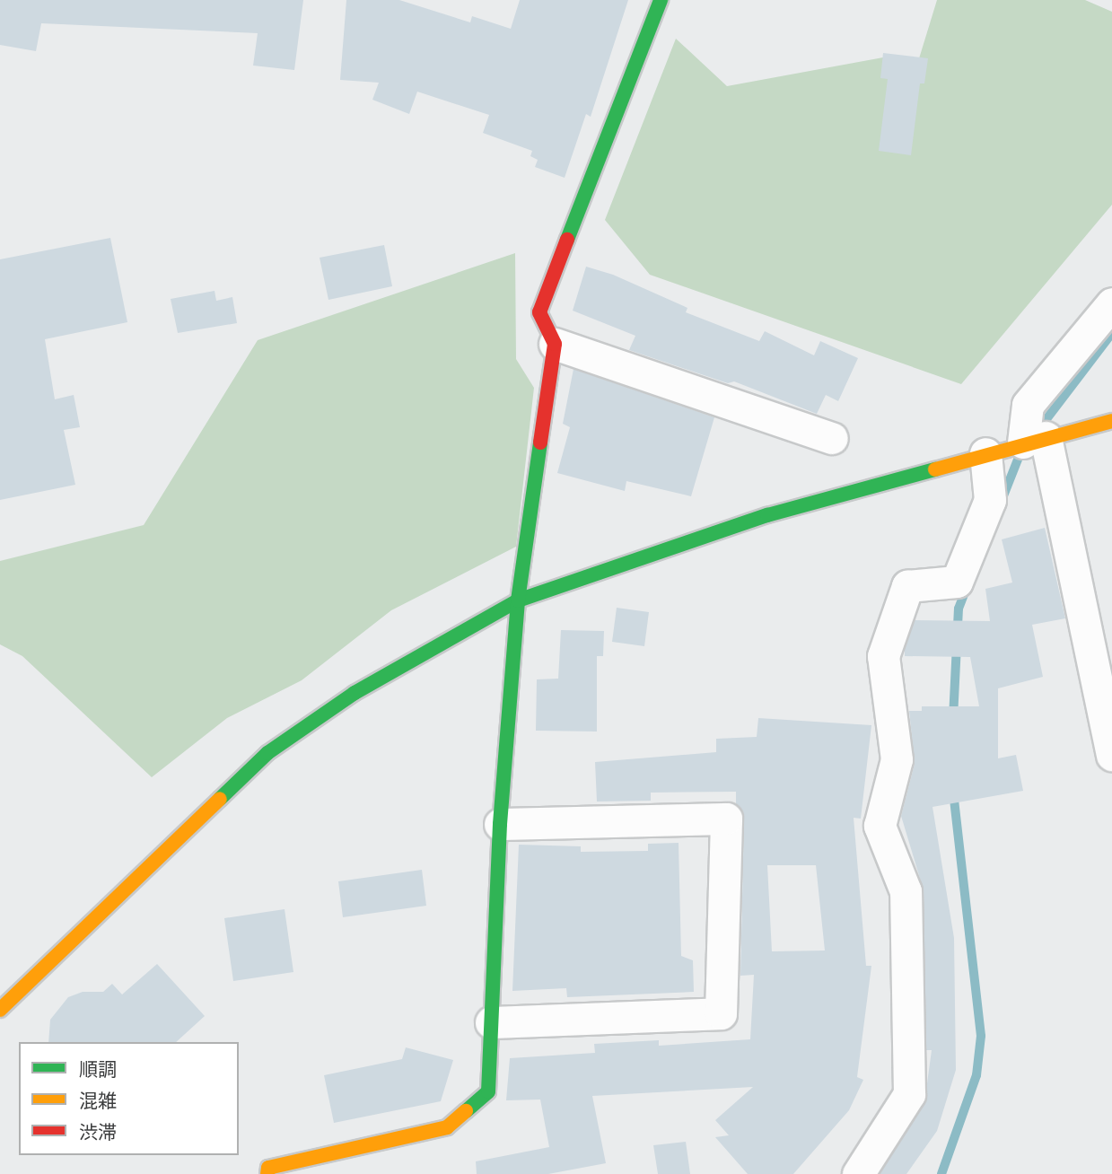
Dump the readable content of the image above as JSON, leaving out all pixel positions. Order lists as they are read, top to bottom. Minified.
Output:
{"legend":["順調","混雑","渋滞"]}
